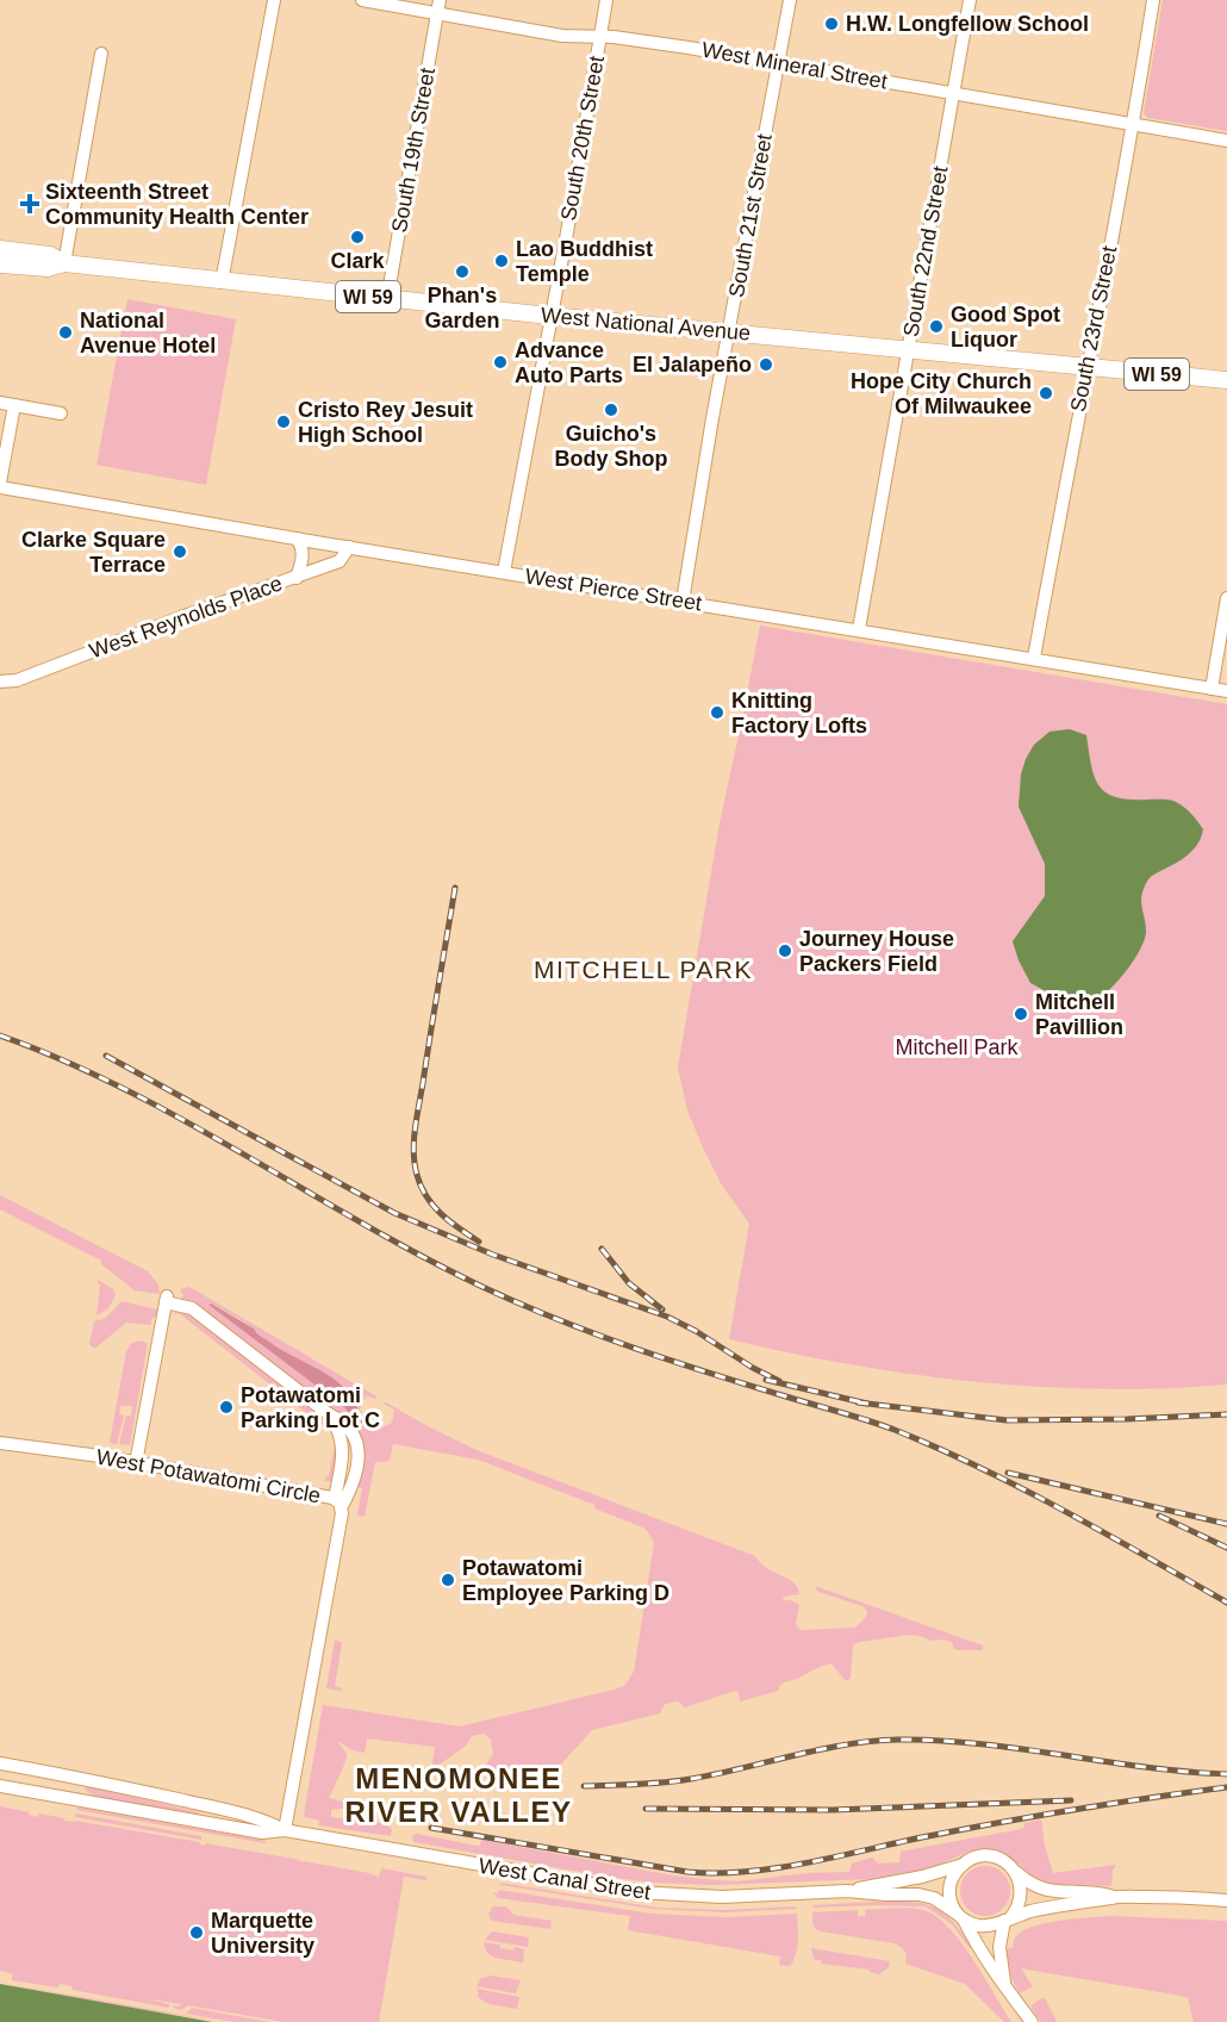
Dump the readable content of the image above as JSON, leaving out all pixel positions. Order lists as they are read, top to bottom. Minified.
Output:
{"streets":{"main road":["WI 59","West National Avenue"],"street":["West Mineral Street","South 20th Street","South 19th Street","South 21st Street","South 22nd Street","South 23rd Street","West Pierce Street","West Reynolds Place","West Potawatomi Circle","West Canal Street"]},"crossings":[["West Mineral Street","South 20th Street"],["West Mineral Street","South 19th Street"],["West Mineral Street","South 21st Street"],["West Mineral Street","South 22nd Street"],["West Mineral Street","South 23rd Street"],["South 20th Street","West National Avenue"],["South 20th Street","West Pierce Street"],["South 19th Street","West National Avenue"],["South 21st Street","West National Avenue"],["South 21st Street","West Pierce Street"],["South 22nd Street","West National Avenue"],["South 22nd Street","West Pierce Street"],["West National Avenue","South 23rd Street"],["South 23rd Street","West Pierce Street"],["West Pierce Street","West Reynolds Place"],["West Potawatomi Circle","West Canal Street"]],"districts":["MITCHELL PARK","MENOMONEE RIVER VALLEY"],"parks":["Mitchell Park"],"places":{"other":["H.W. Longfellow School","Clark","Lao Buddhist Temple","Phan's Garden","Good Spot Liquor","National Avenue Hotel","Advance Auto Parts","El Jalapeño","Hope City Church Of Milwaukee","Guicho's Body Shop","Cristo Rey Jesuit High School","Clarke Square Terrace","Knitting Factory Lofts","Journey House Packers Field","Mitchell Pavillion","Potawatomi Parking Lot C","Potawatomi Employee Parking D","Marquette University"],"health":["Sixteenth Street Community Health Center"]}}
